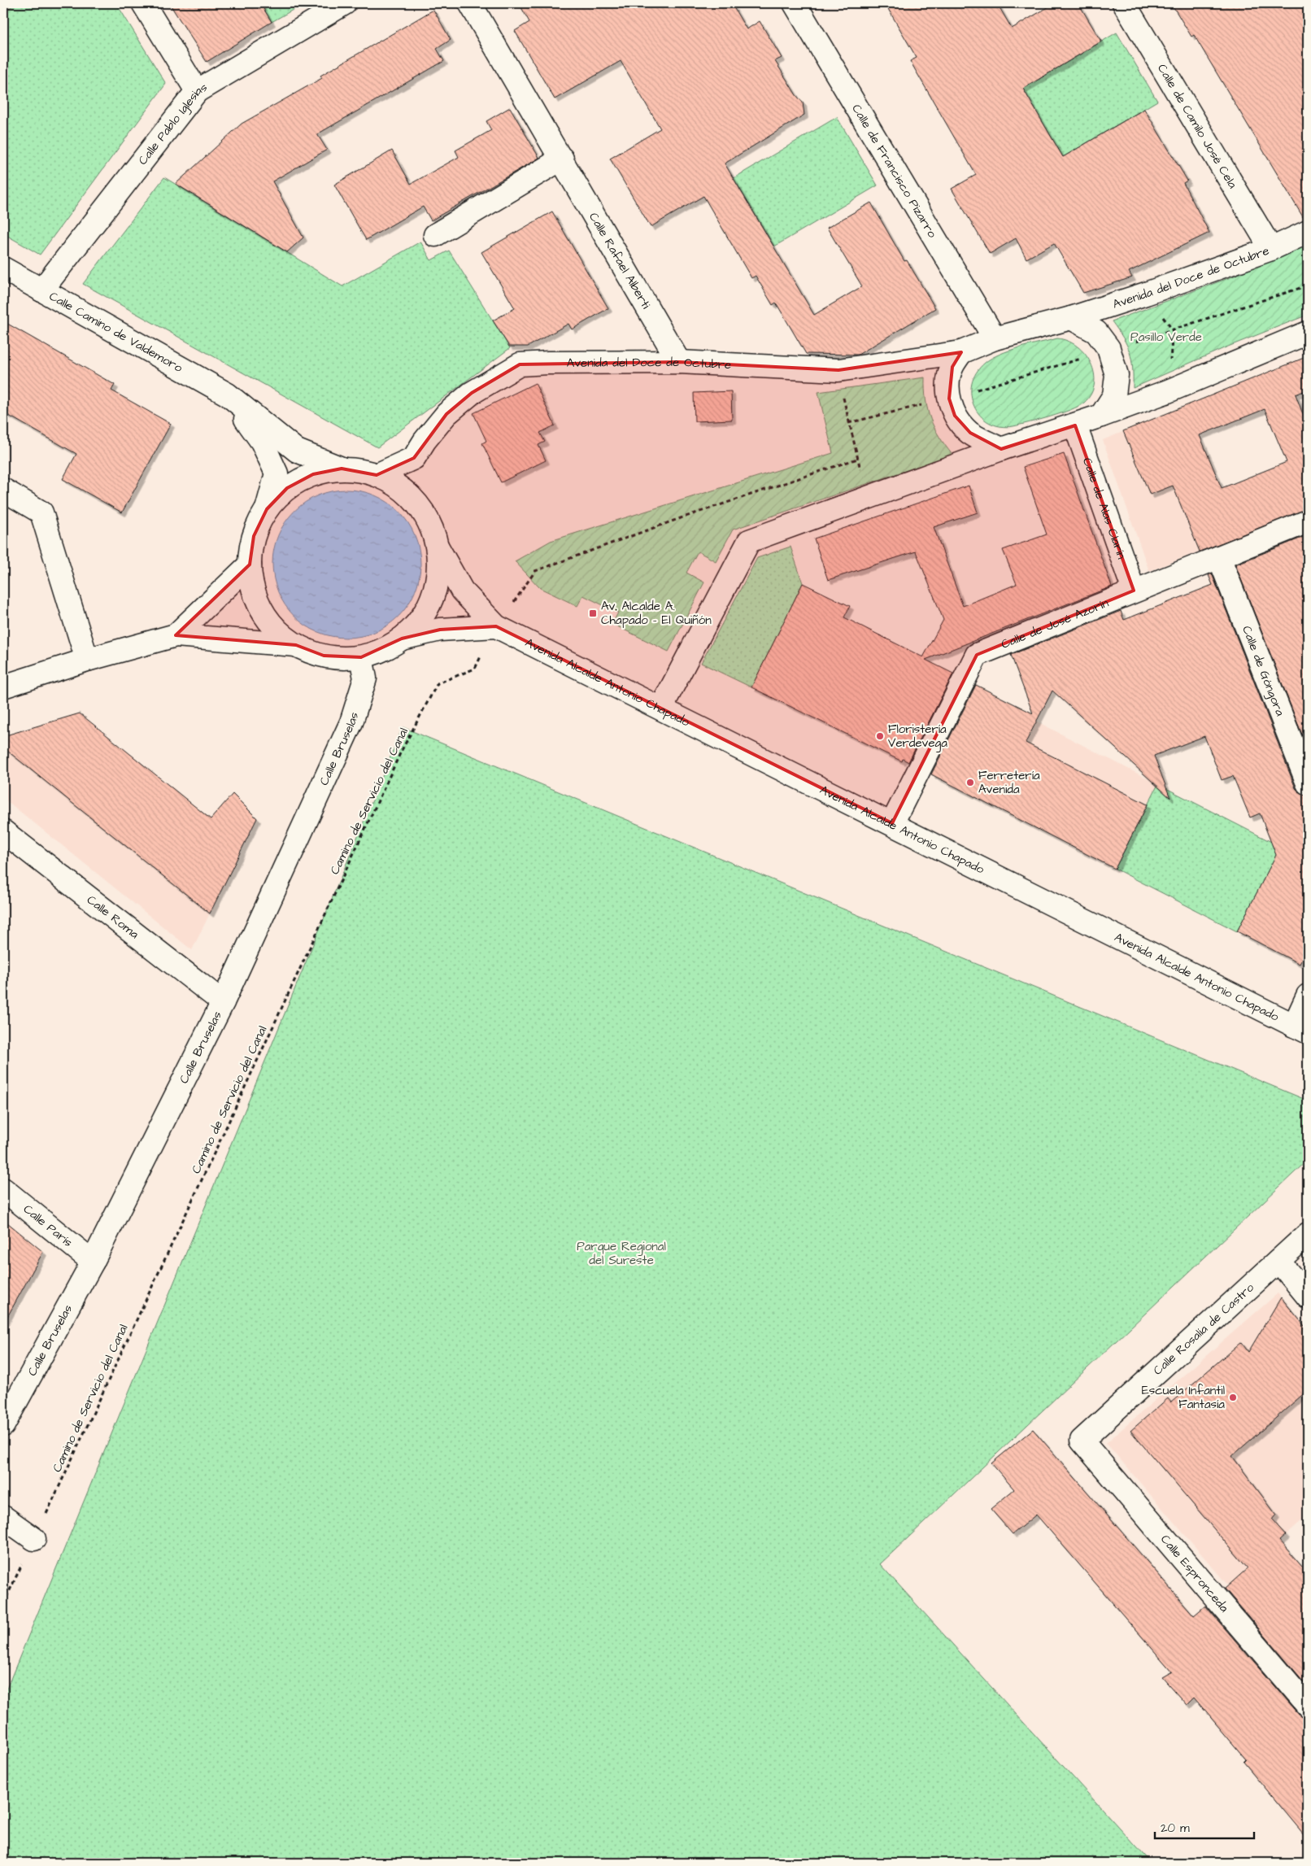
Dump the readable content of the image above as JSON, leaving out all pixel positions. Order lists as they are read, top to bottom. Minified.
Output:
{"streets":{"street":["Calle Pablo Iglesias","Calle de Camilo José Cela","Calle de Francisco Pizarro","Calle Rafael Alberti","Avenida del Doce de Octubre","Calle Camino de Valdemoro","Calle de Alas Clarín","Calle de José Azorín","Calle de Góngora","Avenida Alcalde Antonio Chapado","Calle Bruselas","Calle Roma","Calle París","Calle Rosalía de Castro","Calle Espronceda"],"path":["Camino de Servicio del Canal"]},"crossings":[["Calle Pablo Iglesias","Calle Camino de Valdemoro"],["Calle de Camilo José Cela","Avenida del Doce de Octubre"],["Calle de Francisco Pizarro","Avenida del Doce de Octubre"],["Calle Rafael Alberti","Avenida del Doce de Octubre"],["Calle de Alas Clarín","Calle de José Azorín"],["Calle de José Azorín","Calle de Góngora"],["Calle de José Azorín","Avenida Alcalde Antonio Chapado"],["Avenida Alcalde Antonio Chapado","Camino de Servicio del Canal"],["Calle Bruselas","Calle Roma"],["Calle Bruselas","Calle París"],["Calle Rosalía de Castro","Calle Espronceda"]],"parks":["Pasillo Verde","Parque Regional del Sureste"],"places":{"transit":["Av. Alcalde A. Chapado - El Quiñón"],"other":["Floristería Verdevega","Ferretería Avenida","Escuela Infantil Fantasía"]},"scale_bar":"20 m"}
